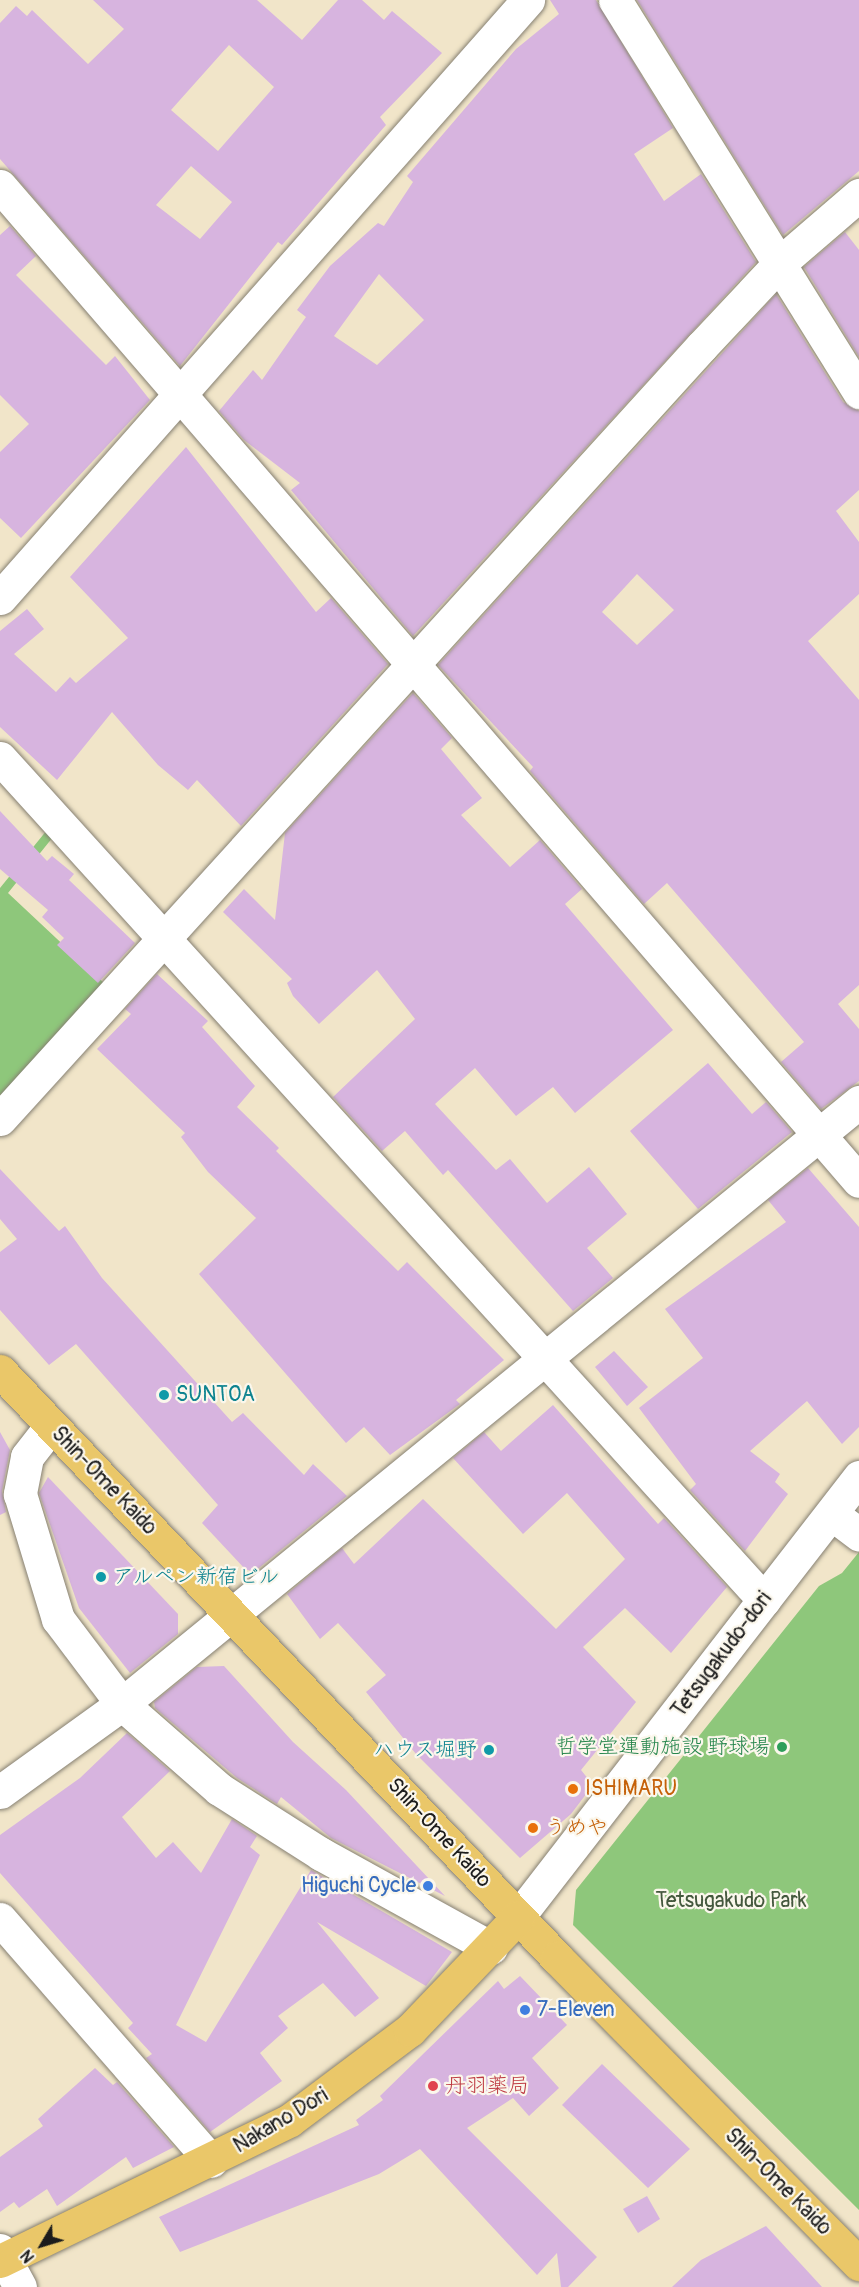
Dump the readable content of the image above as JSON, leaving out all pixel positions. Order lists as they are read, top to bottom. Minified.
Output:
{"streets":{"main road":["Shin-Ome Kaido","Nakano Dori"],"street":["Tetsugakudo-dori"]},"crossings":[["Shin-Ome Kaido","Tetsugakudo-dori"],["Shin-Ome Kaido","Nakano Dori"],["Tetsugakudo-dori","Nakano Dori"]],"parks":["Tetsugakudo Park"],"places":["SUNTOA","アルペン新宿ビル","哲学堂運動施設 野球場","ハウス堀野","ISHIMARU","うめや","Higuchi Cycle","7-Eleven","丹羽薬局"],"north":"bottom left"}
